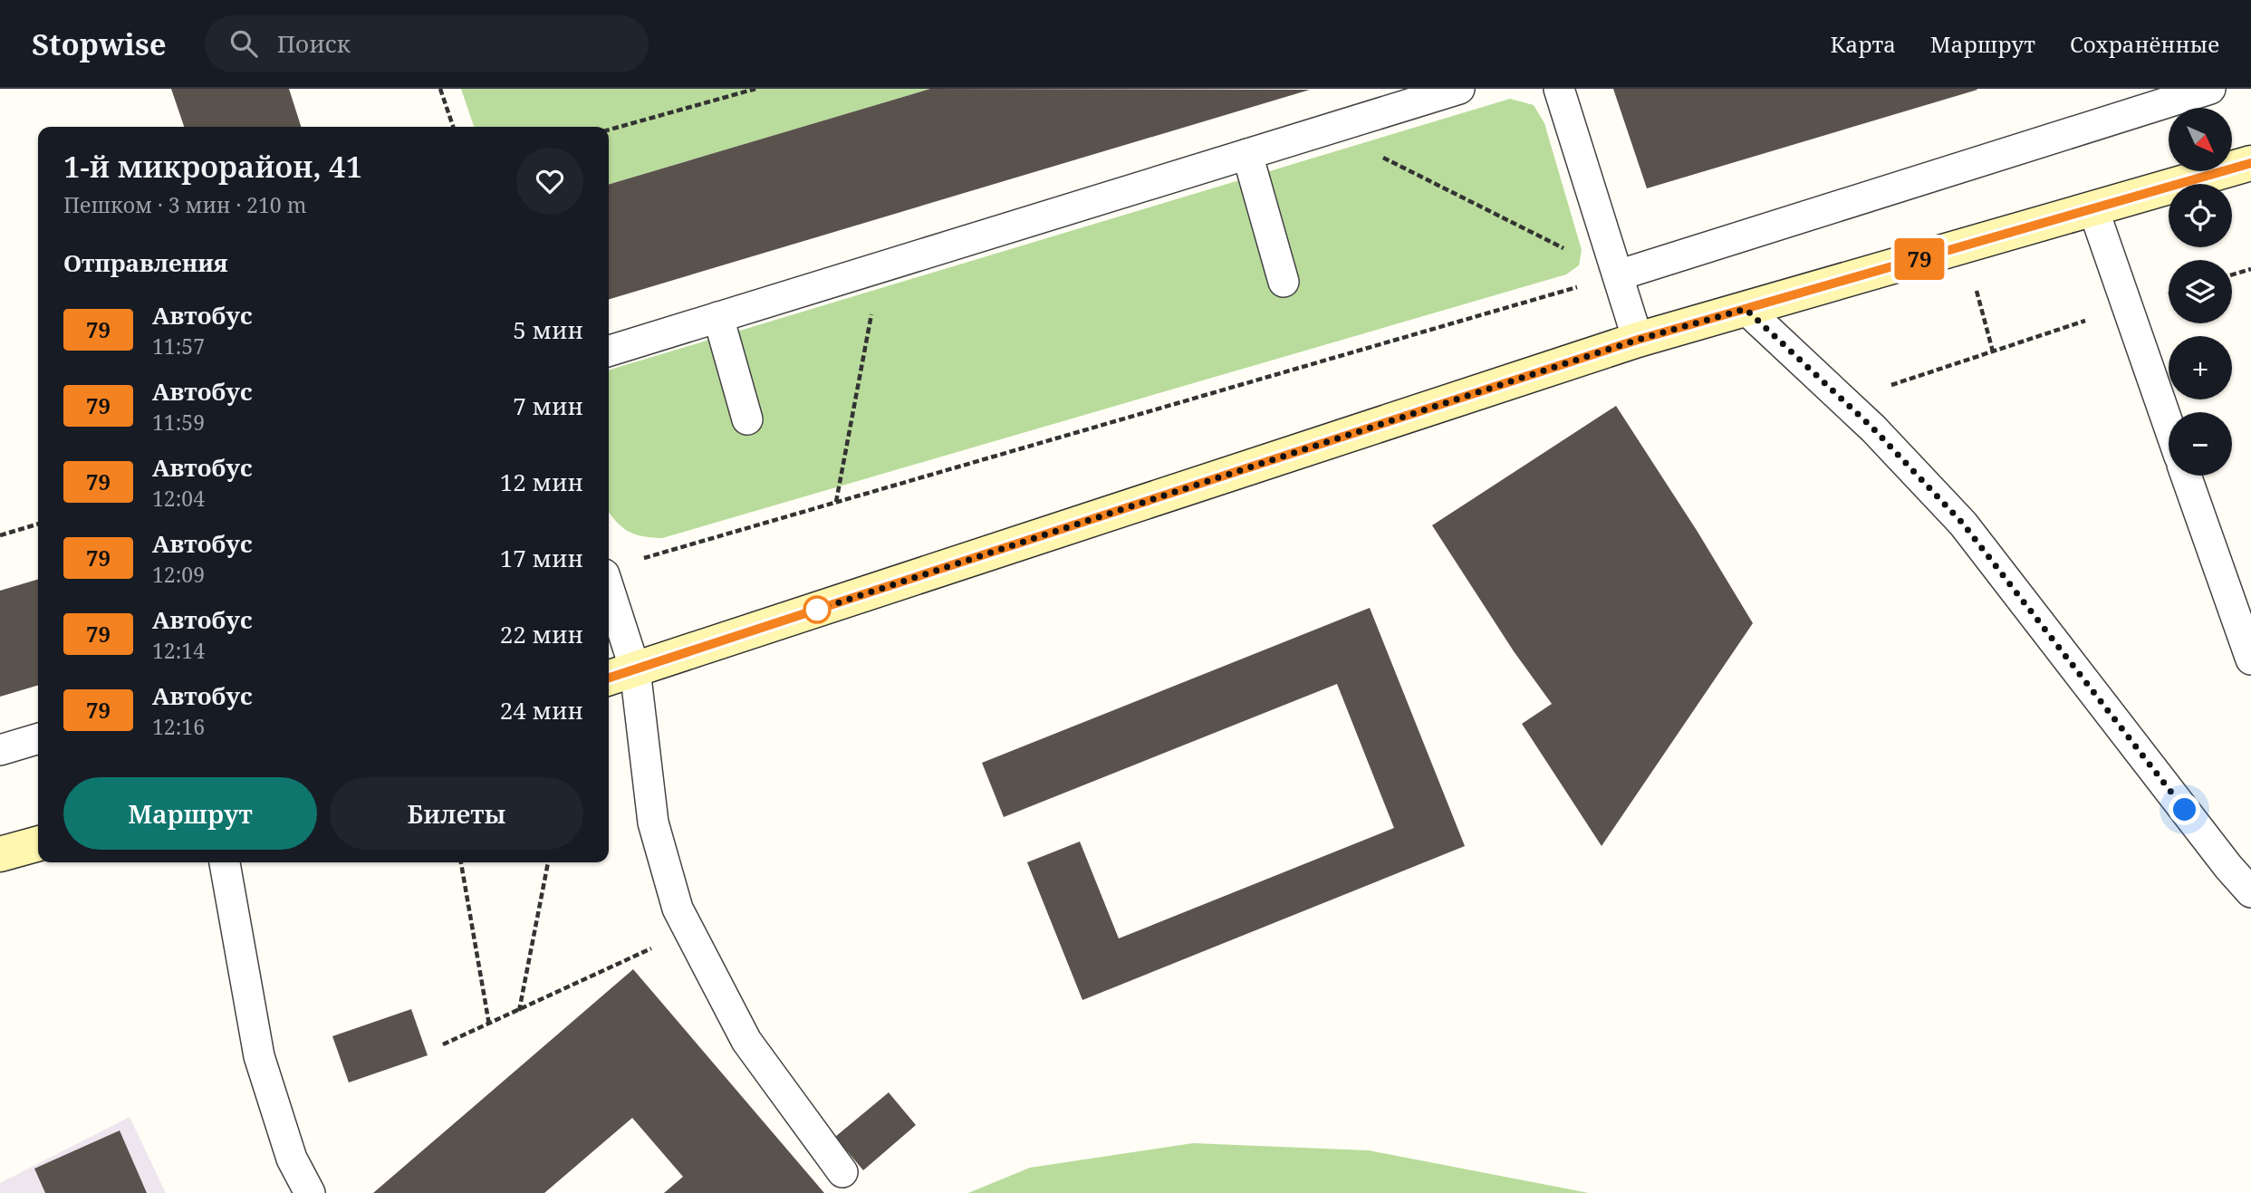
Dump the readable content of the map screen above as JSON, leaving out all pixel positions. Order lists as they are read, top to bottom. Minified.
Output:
{"lines":["bus line 79"],"north":"bottom right","page":{"header":"Stopwise","search":"Поиск","nav":["Карта","Маршрут","Сохранённые"],"on_map":"79","map_buttons":["+","−"],"heading":[["1-й микрорайон, 41","Пешком · 3 мин · 210 m"],"Отправления"],"list":[{"mark":"79","name":"Автобус","note":"11:57","value":"5 мин"},{"mark":"79","name":"Автобус","note":"11:59","value":"7 мин"},{"mark":"79","name":"Автобус","note":"12:04","value":"12 мин"},{"mark":"79","name":"Автобус","note":"12:09","value":"17 мин"},{"mark":"79","name":"Автобус","note":"12:14","value":"22 мин"},{"mark":"79","name":"Автобус","note":"12:16","value":"24 мин"}],"buttons":["Маршрут","Билеты"]}}
